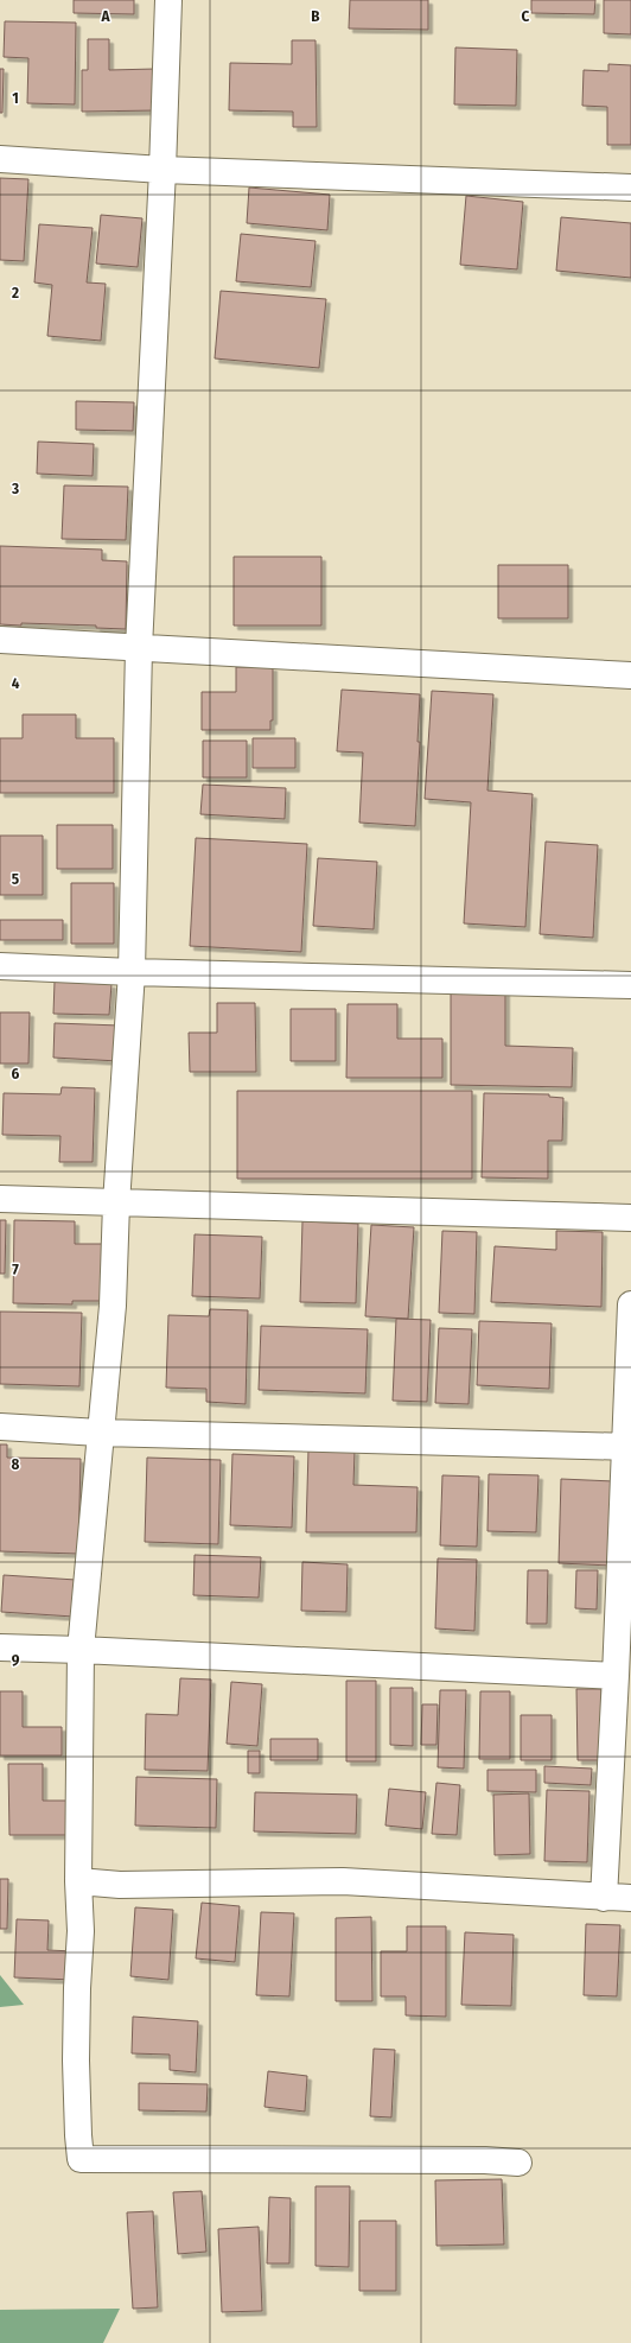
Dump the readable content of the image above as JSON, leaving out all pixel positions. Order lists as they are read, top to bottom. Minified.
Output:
{"grid":{"columns":["A","B","C"],"rows":["1","2","3","4","5","6","7","8","9"]}}
